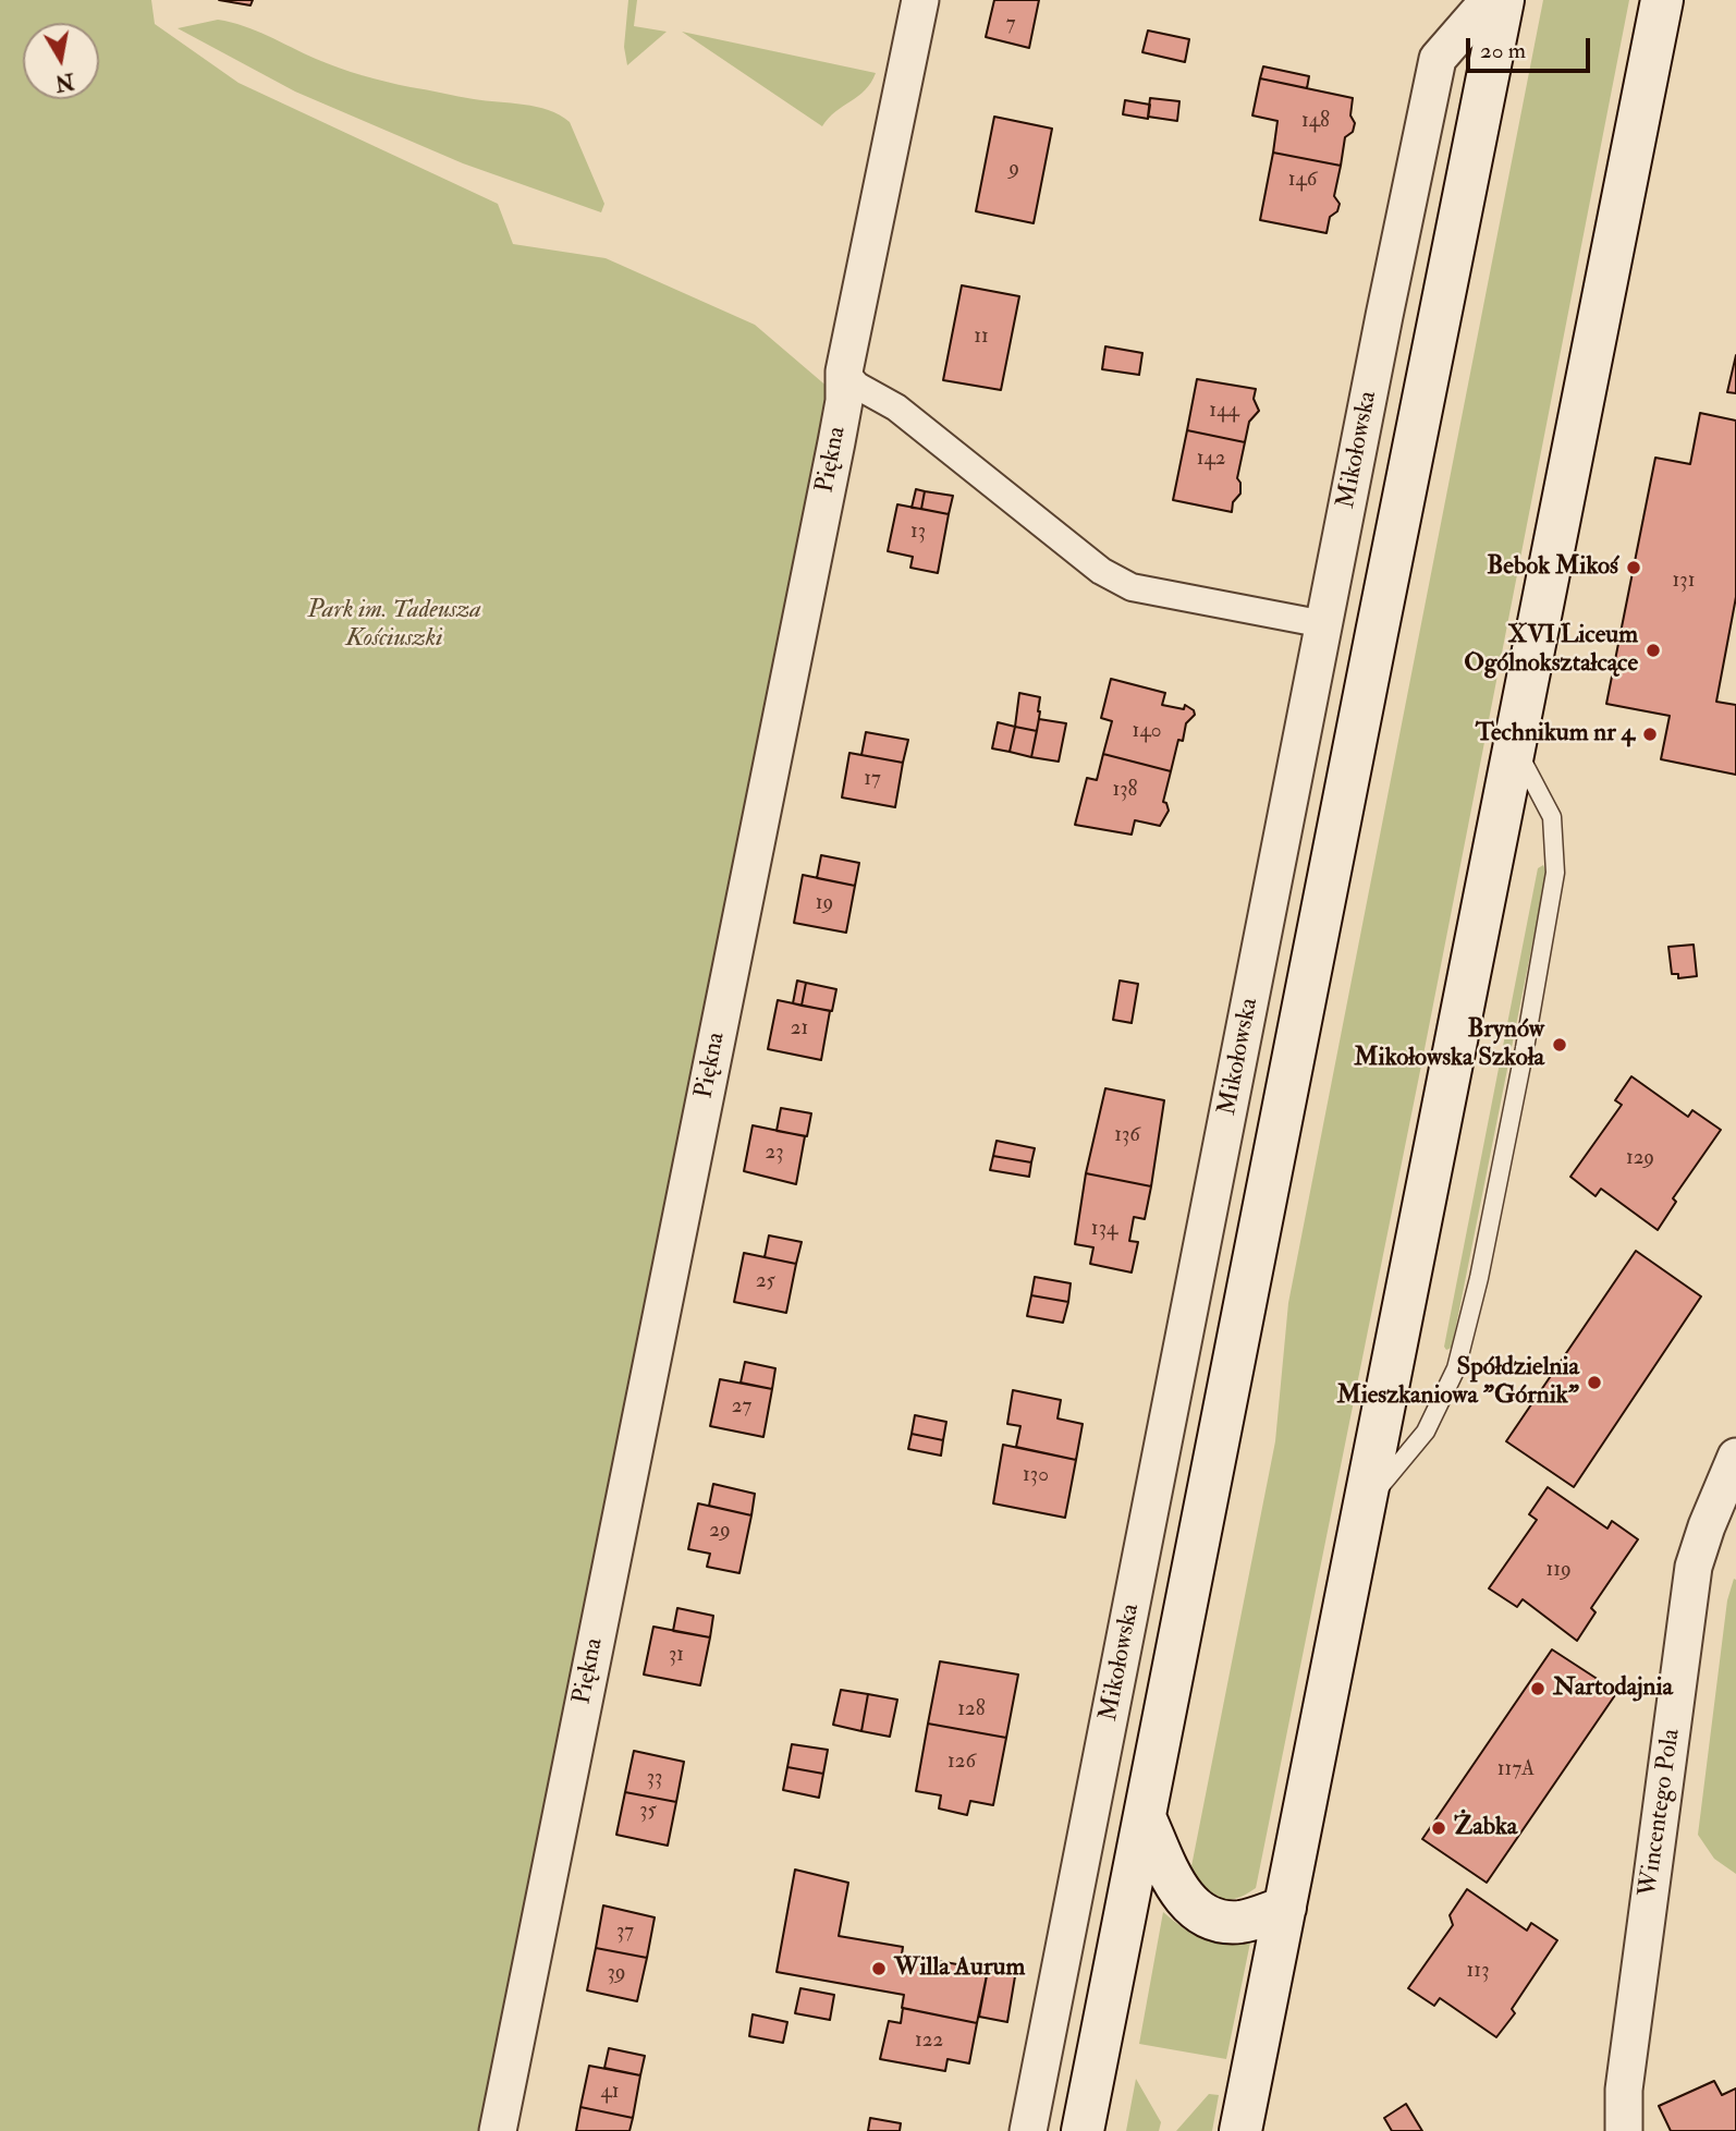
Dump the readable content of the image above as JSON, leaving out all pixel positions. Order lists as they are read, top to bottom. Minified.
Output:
{"streets":{"street":["Mikołowska","Piękna","Wincentego Pola"]},"parks":["Park im. Tadeusza Kościuszki"],"places":["Bebok Mikoś","XVI Liceum Ogólnokształcące","Technikum nr 4","Brynów Mikołowska Szkoła","Spółdzielnia Mieszkaniowa \"Górnik\"","Nartodajnia","Żabka","Willa Aurum"],"house_numbers":["7","148","9","146","11","144","142","13","131","140","17","138","19","21","136","23","129","134","25","27","130","29","119","31","128","126","117A","33","35","37","113","39","122","41"],"scale_bar":"20 m","north":"bottom"}
